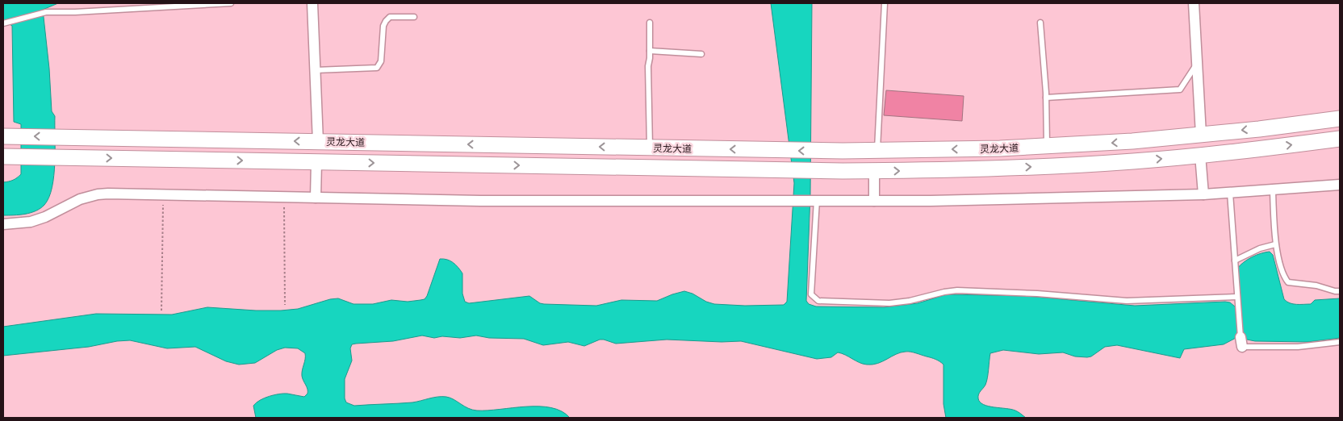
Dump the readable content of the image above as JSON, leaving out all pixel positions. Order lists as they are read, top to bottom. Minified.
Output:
{"streets":{"main road":["灵龙大道"]}}
